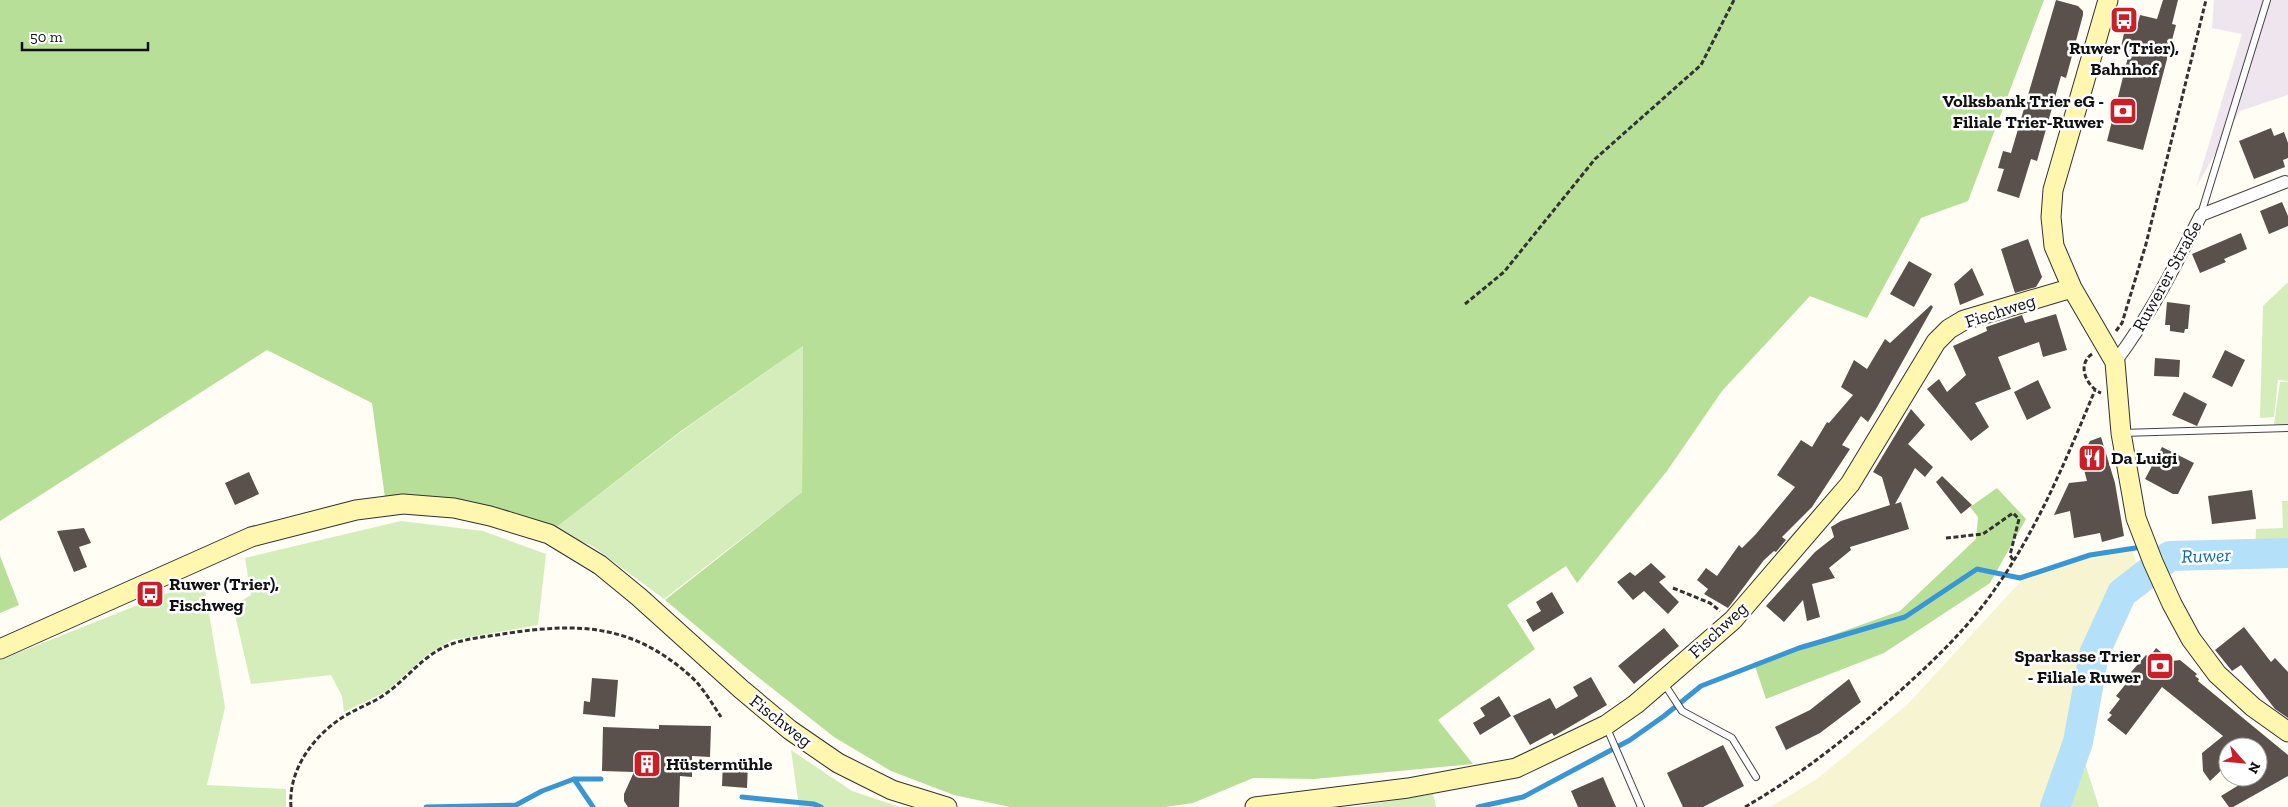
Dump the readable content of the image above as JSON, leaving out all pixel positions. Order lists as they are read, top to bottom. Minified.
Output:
{"streets":{"main road":["Fischweg"],"street":["Ruwerer Straße"]},"water":["Ruwer"],"places":{"bus stop":["Ruwer (Trier), Bahnhof","Ruwer (Trier), Fischweg"],"bank":["Volksbank Trier eG - Filiale Trier-Ruwer","Sparkasse Trier - Filiale Ruwer"],"restaurant":["Da Luigi"],"building":["Hüstermühle"]},"scale_bar":"50 m","north":"bottom right"}
